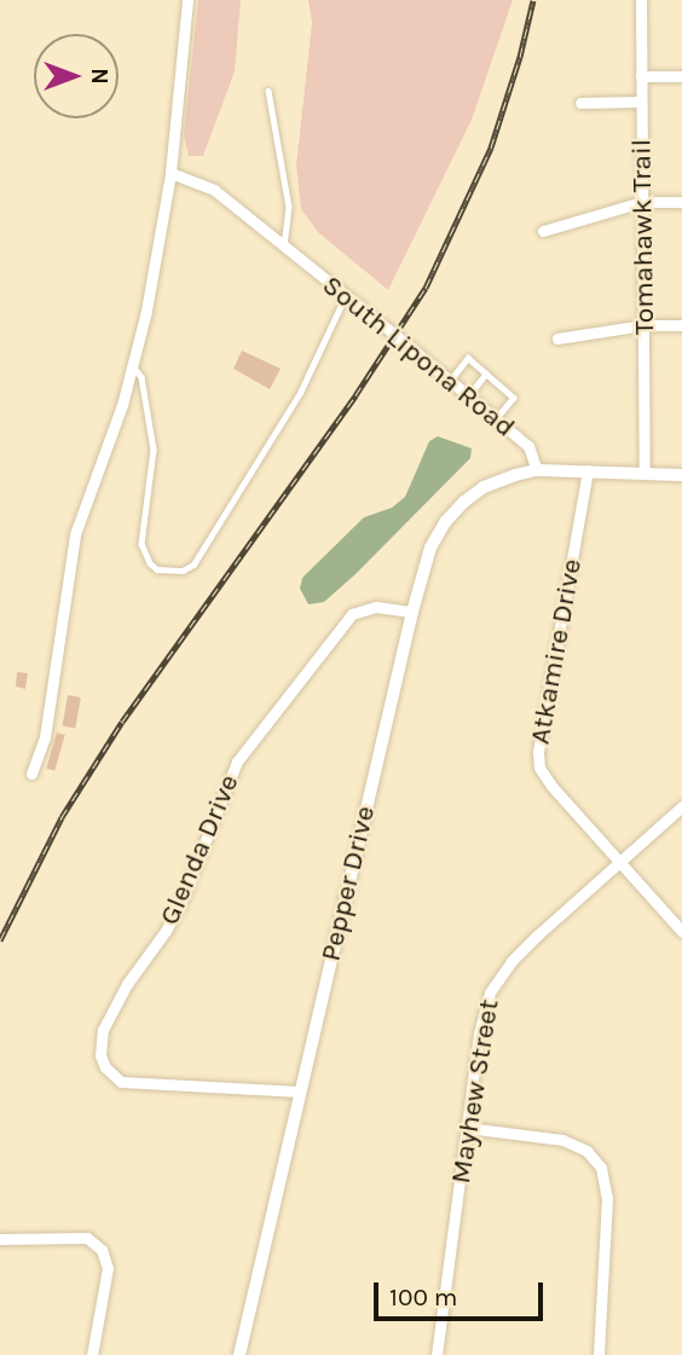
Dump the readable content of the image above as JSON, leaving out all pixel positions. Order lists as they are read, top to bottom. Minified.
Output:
{"streets":{"street":["Tomahawk Trail","South Lipona Road","Atkamire Drive","Glenda Drive","Pepper Drive","Mayhew Street"]},"crossings":[["South Lipona Road","Pepper Drive"],["Atkamire Drive","Mayhew Street"],["Glenda Drive","Pepper Drive"]],"scale_bar":"100 m","north":"right"}
